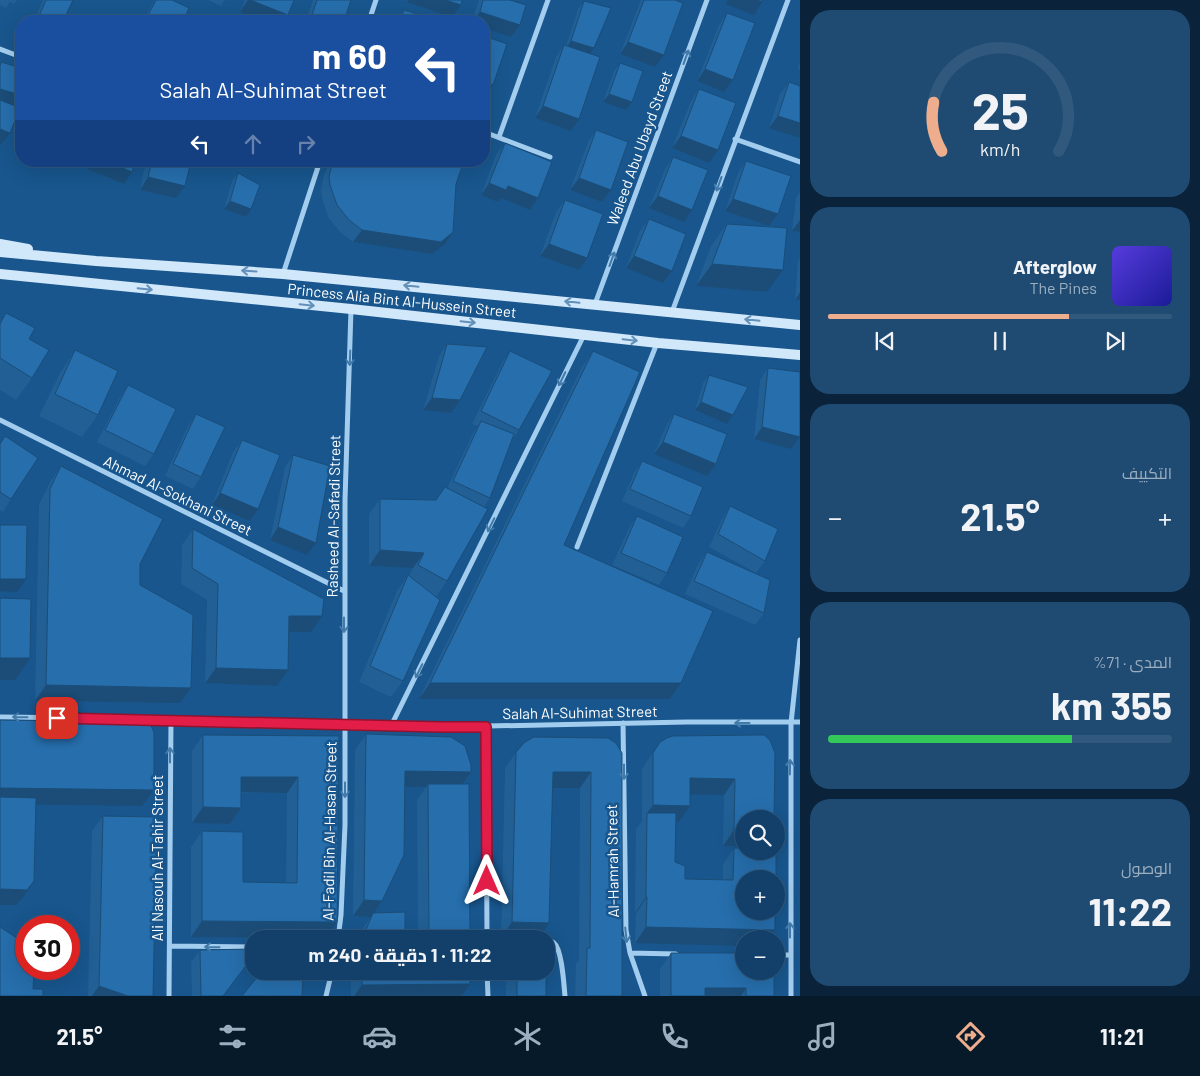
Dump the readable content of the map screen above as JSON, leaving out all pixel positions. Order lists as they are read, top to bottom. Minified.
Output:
{"streets":{"main road":["Princess Alia Bint Al-Hussein Street"],"street":["Waleed Abu Ubayd Street","Ahmad Al-Sokhani Street","Rasheed Al-Safadi Street","Salah Al-Suhimat Street","Al-Fadil Bin Al-Hasan Street","Ali Nasouh Al-Tahir Street","Al-Hamrah Street"]},"crossings":[["Waleed Abu Ubayd Street","Princess Alia Bint Al-Hussein Street"],["Princess Alia Bint Al-Hussein Street","Rasheed Al-Safadi Street"],["Ahmad Al-Sokhani Street","Rasheed Al-Safadi Street"],["Rasheed Al-Safadi Street","Salah Al-Suhimat Street"],["Rasheed Al-Safadi Street","Al-Fadil Bin Al-Hasan Street"],["Salah Al-Suhimat Street","Al-Fadil Bin Al-Hasan Street"],["Salah Al-Suhimat Street","Ali Nasouh Al-Tahir Street"],["Salah Al-Suhimat Street","Al-Hamrah Street"]],"one_way":["Waleed Abu Ubayd Street","Rasheed Al-Safadi Street","Salah Al-Suhimat Street","Al-Fadil Bin Al-Hasan Street","Ali Nasouh Al-Tahir Street","Al-Hamrah Street"],"page":{"turn":["60 m","Salah Al-Suhimat Street"],"song":["Afterglow","The Pines"],"tile":["التكييف",["المدى · 71%","355 km"],["الوصول","11:22"]],"heat":["−","21.5°","+"],"map_buttons":["+","−"],"limit":"30","trip":"11:22 · 1 دقيقة · 240 m","tabs":["11:21","21.5°"],"gauge":["25","km/h"]}}
